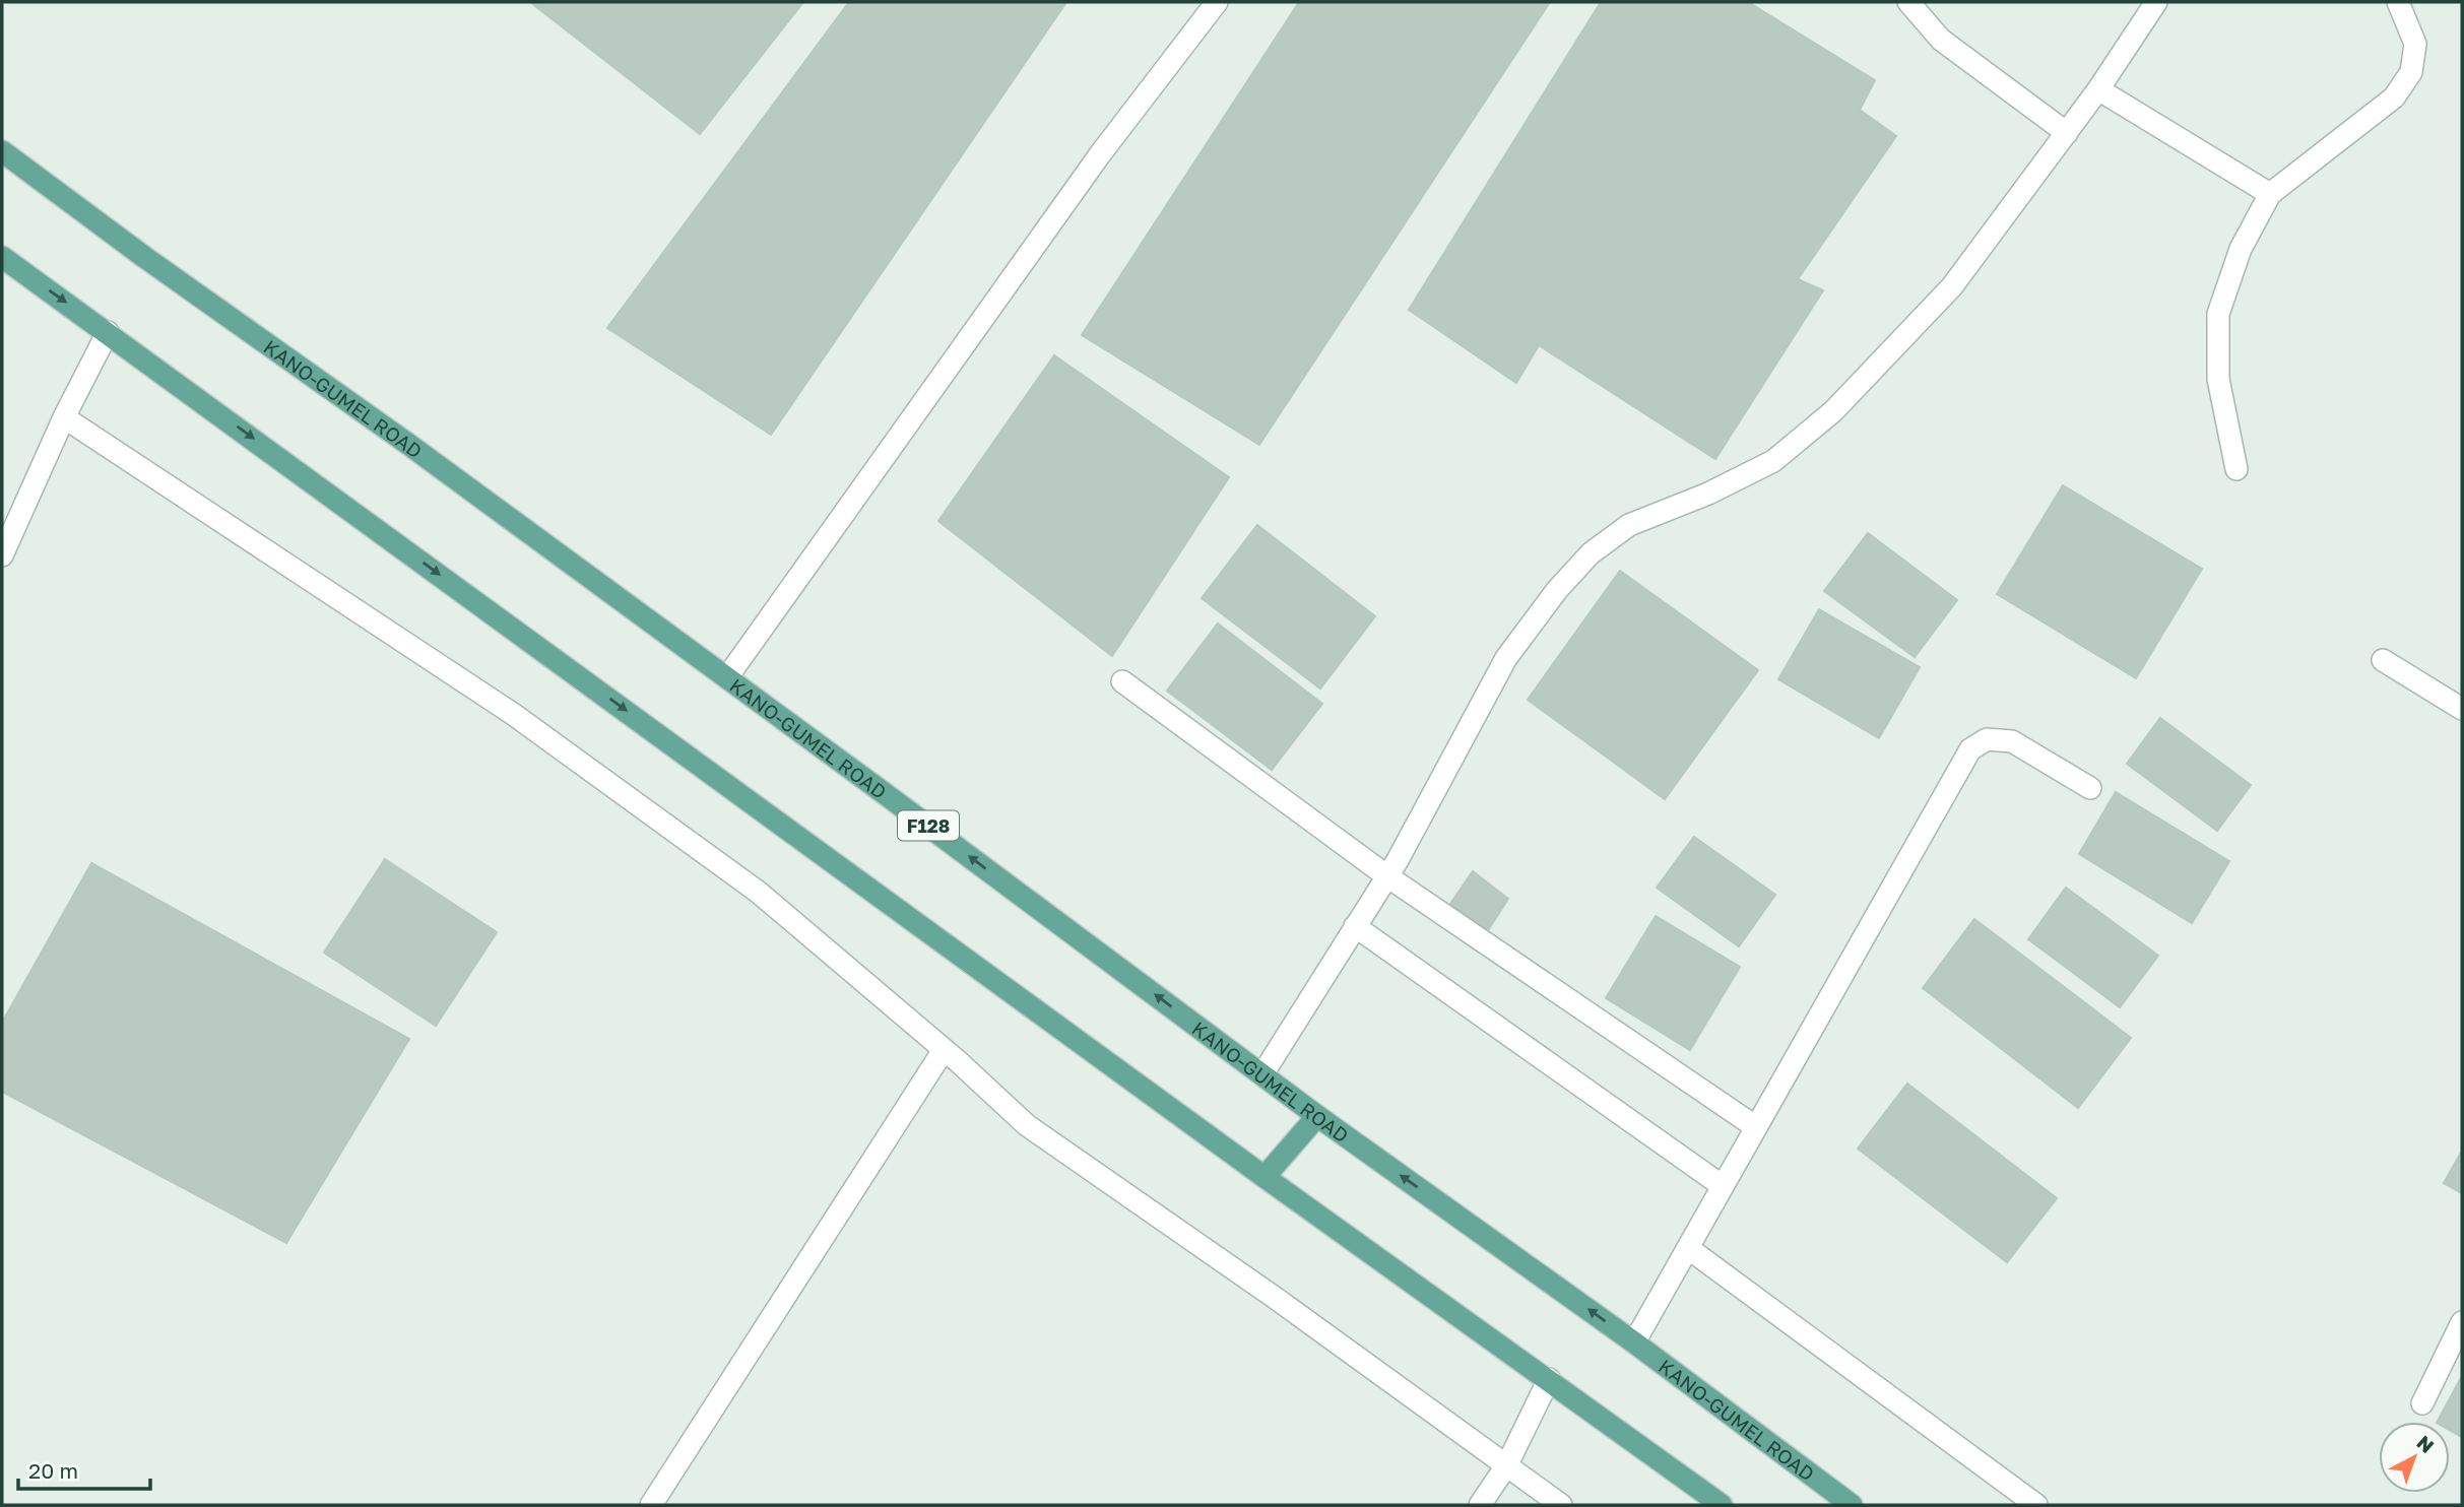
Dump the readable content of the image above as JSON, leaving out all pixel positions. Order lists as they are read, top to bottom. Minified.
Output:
{"streets":{"main road":["KANO-GUMEL ROAD","F128"]},"scale_bar":"20 m","north":"top right"}
